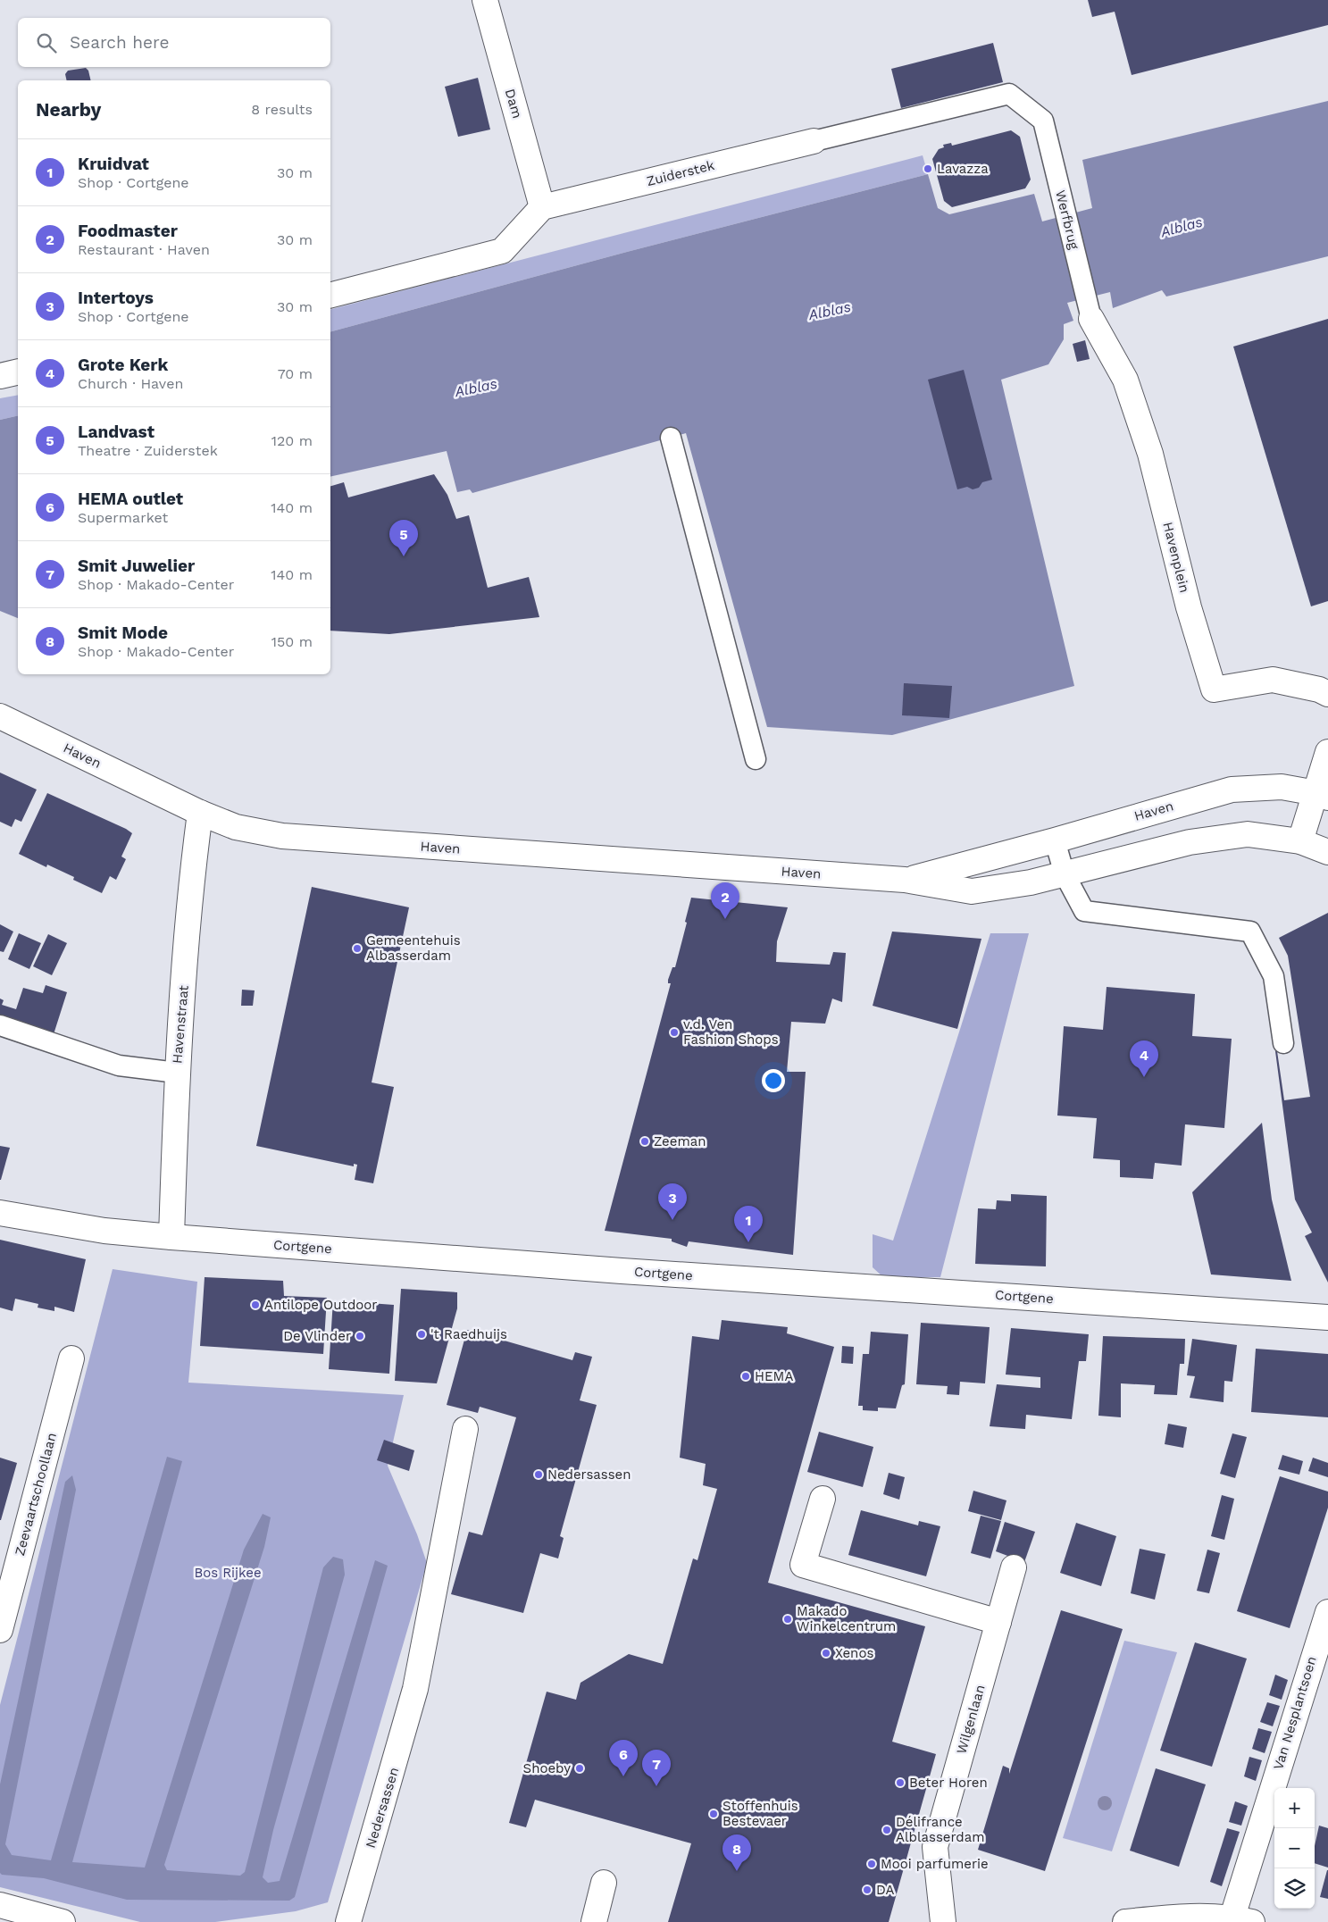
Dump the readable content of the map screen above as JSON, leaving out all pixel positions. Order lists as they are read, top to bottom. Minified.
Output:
{"streets":{"street":["Dam","Zuiderstek","Havenplein","Haven","Havenstraat","Cortgene","Zeevaartschoollaan","Van Nesplantsoen","Wilgenlaan","Nedersassen"],"lane":["Werfbrug"]},"crossings":[["Dam","Zuiderstek"],["Zuiderstek","Werfbrug"],["Werfbrug","Havenplein"],["Haven","Havenstraat"],["Havenstraat","Cortgene"]],"water":["Alblas"],"parks":["Bos Rijkee"],"places":["Lavazza","Gemeentehuis Albasserdam","v.d. Ven Fashion Shops","Zeeman","Antilope Outdoor","'t Raedhuijs","De Vlinder","HEMA","Nedersassen","Makado Winkelcentrum","Xenos","Shoeby","Beter Horen","Stoffenhuis Bestevaer","Délifrance Alblasserdam","Mooi parfumerie","DA"],"page":{"search":"Search here","heading":["Nearby","8 results"],"list":[{"mark":"1","name":"Kruidvat","note":"Shop · Cortgene","value":"30 m"},{"mark":"2","name":"Foodmaster","note":"Restaurant · Haven","value":"30 m"},{"mark":"3","name":"Intertoys","note":"Shop · Cortgene","value":"30 m"},{"mark":"4","name":"Grote Kerk","note":"Church · Haven","value":"70 m"},{"mark":"5","name":"Landvast","note":"Theatre · Zuiderstek","value":"120 m"},{"mark":"6","name":"HEMA outlet","note":"Supermarket","value":"140 m"},{"mark":"7","name":"Smit Juwelier","note":"Shop · Makado-Center","value":"140 m"},{"mark":"8","name":"Smit Mode","note":"Shop · Makado-Center","value":"150 m"}],"pins":["5","2","4","3","1","6","7","8"],"map_buttons":["+","−"]}}
